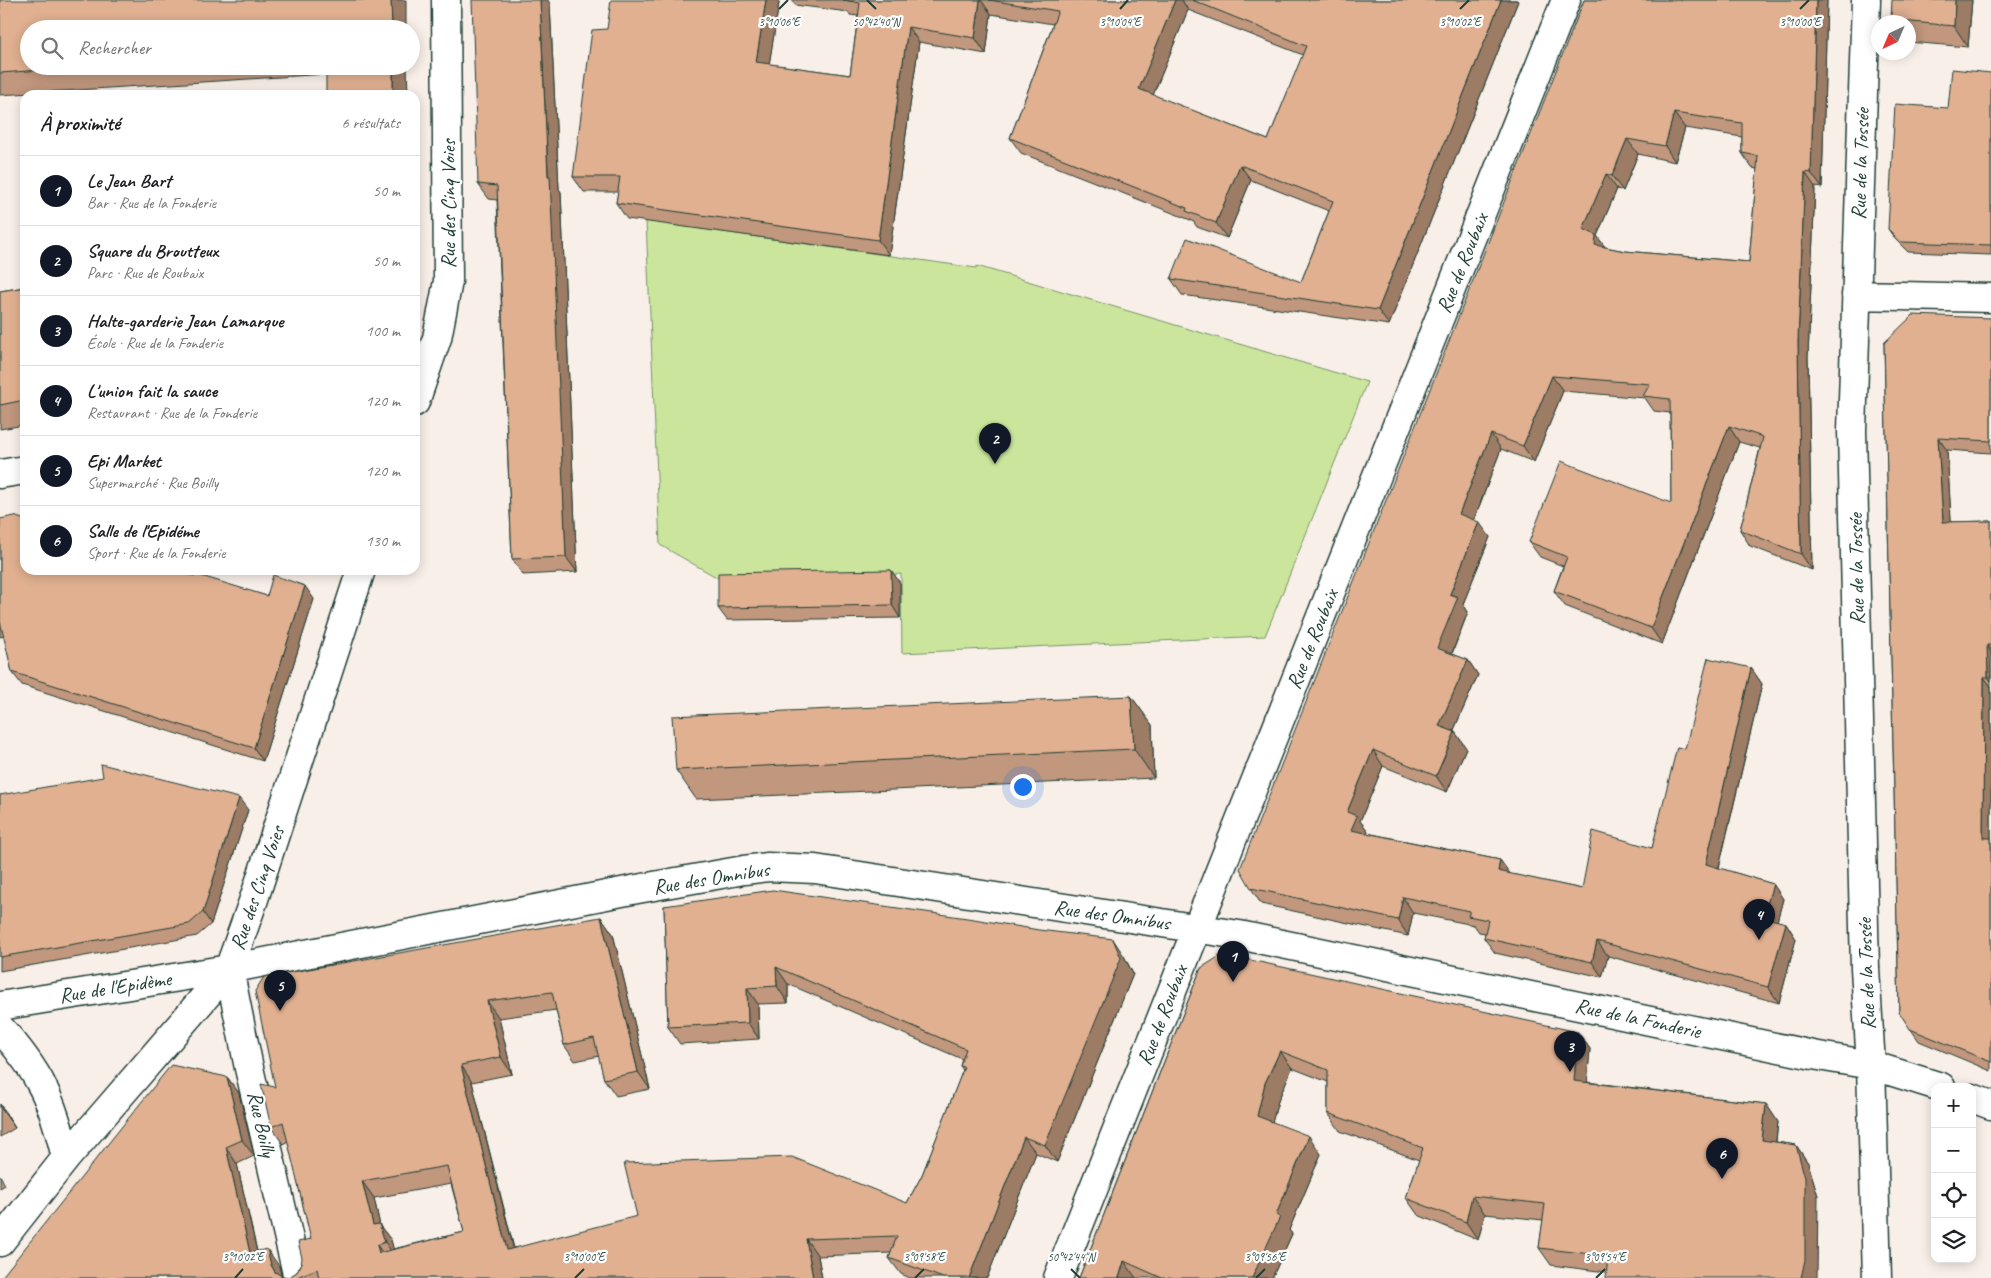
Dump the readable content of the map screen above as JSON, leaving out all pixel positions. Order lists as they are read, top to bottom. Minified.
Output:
{"streets":{"street":["Rue de la Tossée","Rue des Cinq Voies","Rue de Roubaix","Rue des Omnibus","Rue de l'Epidème","Rue de la Fonderie","Rue Boilly"]},"crossings":[["Rue de la Tossée","Rue de la Fonderie"],["Rue des Cinq Voies","Rue des Omnibus"],["Rue des Cinq Voies","Rue de l'Epidème"],["Rue des Cinq Voies","Rue Boilly"],["Rue de Roubaix","Rue des Omnibus"],["Rue de Roubaix","Rue de la Fonderie"],["Rue des Omnibus","Rue de l'Epidème"],["Rue des Omnibus","Rue de la Fonderie"],["Rue des Omnibus","Rue Boilly"],["Rue de l'Epidème","Rue Boilly"]],"north":"bottom left","page":{"search":"Rechercher","heading":["À proximité","6 résultats"],"list":[{"mark":"1","name":"Le Jean Bart","note":"Bar · Rue de la Fonderie","value":"50 m"},{"mark":"2","name":"Square du Broutteux","note":"Parc · Rue de Roubaix","value":"50 m"},{"mark":"3","name":"Halte-garderie Jean Lamarque","note":"École · Rue de la Fonderie","value":"100 m"},{"mark":"4","name":"L'union fait la sauce","note":"Restaurant · Rue de la Fonderie","value":"120 m"},{"mark":"5","name":"Epi Market","note":"Supermarché · Rue Boilly","value":"120 m"},{"mark":"6","name":"Salle de l'Epidéme","note":"Sport · Rue de la Fonderie","value":"130 m"}],"pins":["2","4","1","5","3","6"],"map_buttons":["+","−"]},"coordinates":["50°42'40\"N","3°10'06\"E","3°10'04\"E","3°10'02\"E","3°10'00\"E","3°09'58\"E","3°09'56\"E","3°09'54\"E","50°42'44\"N"]}
